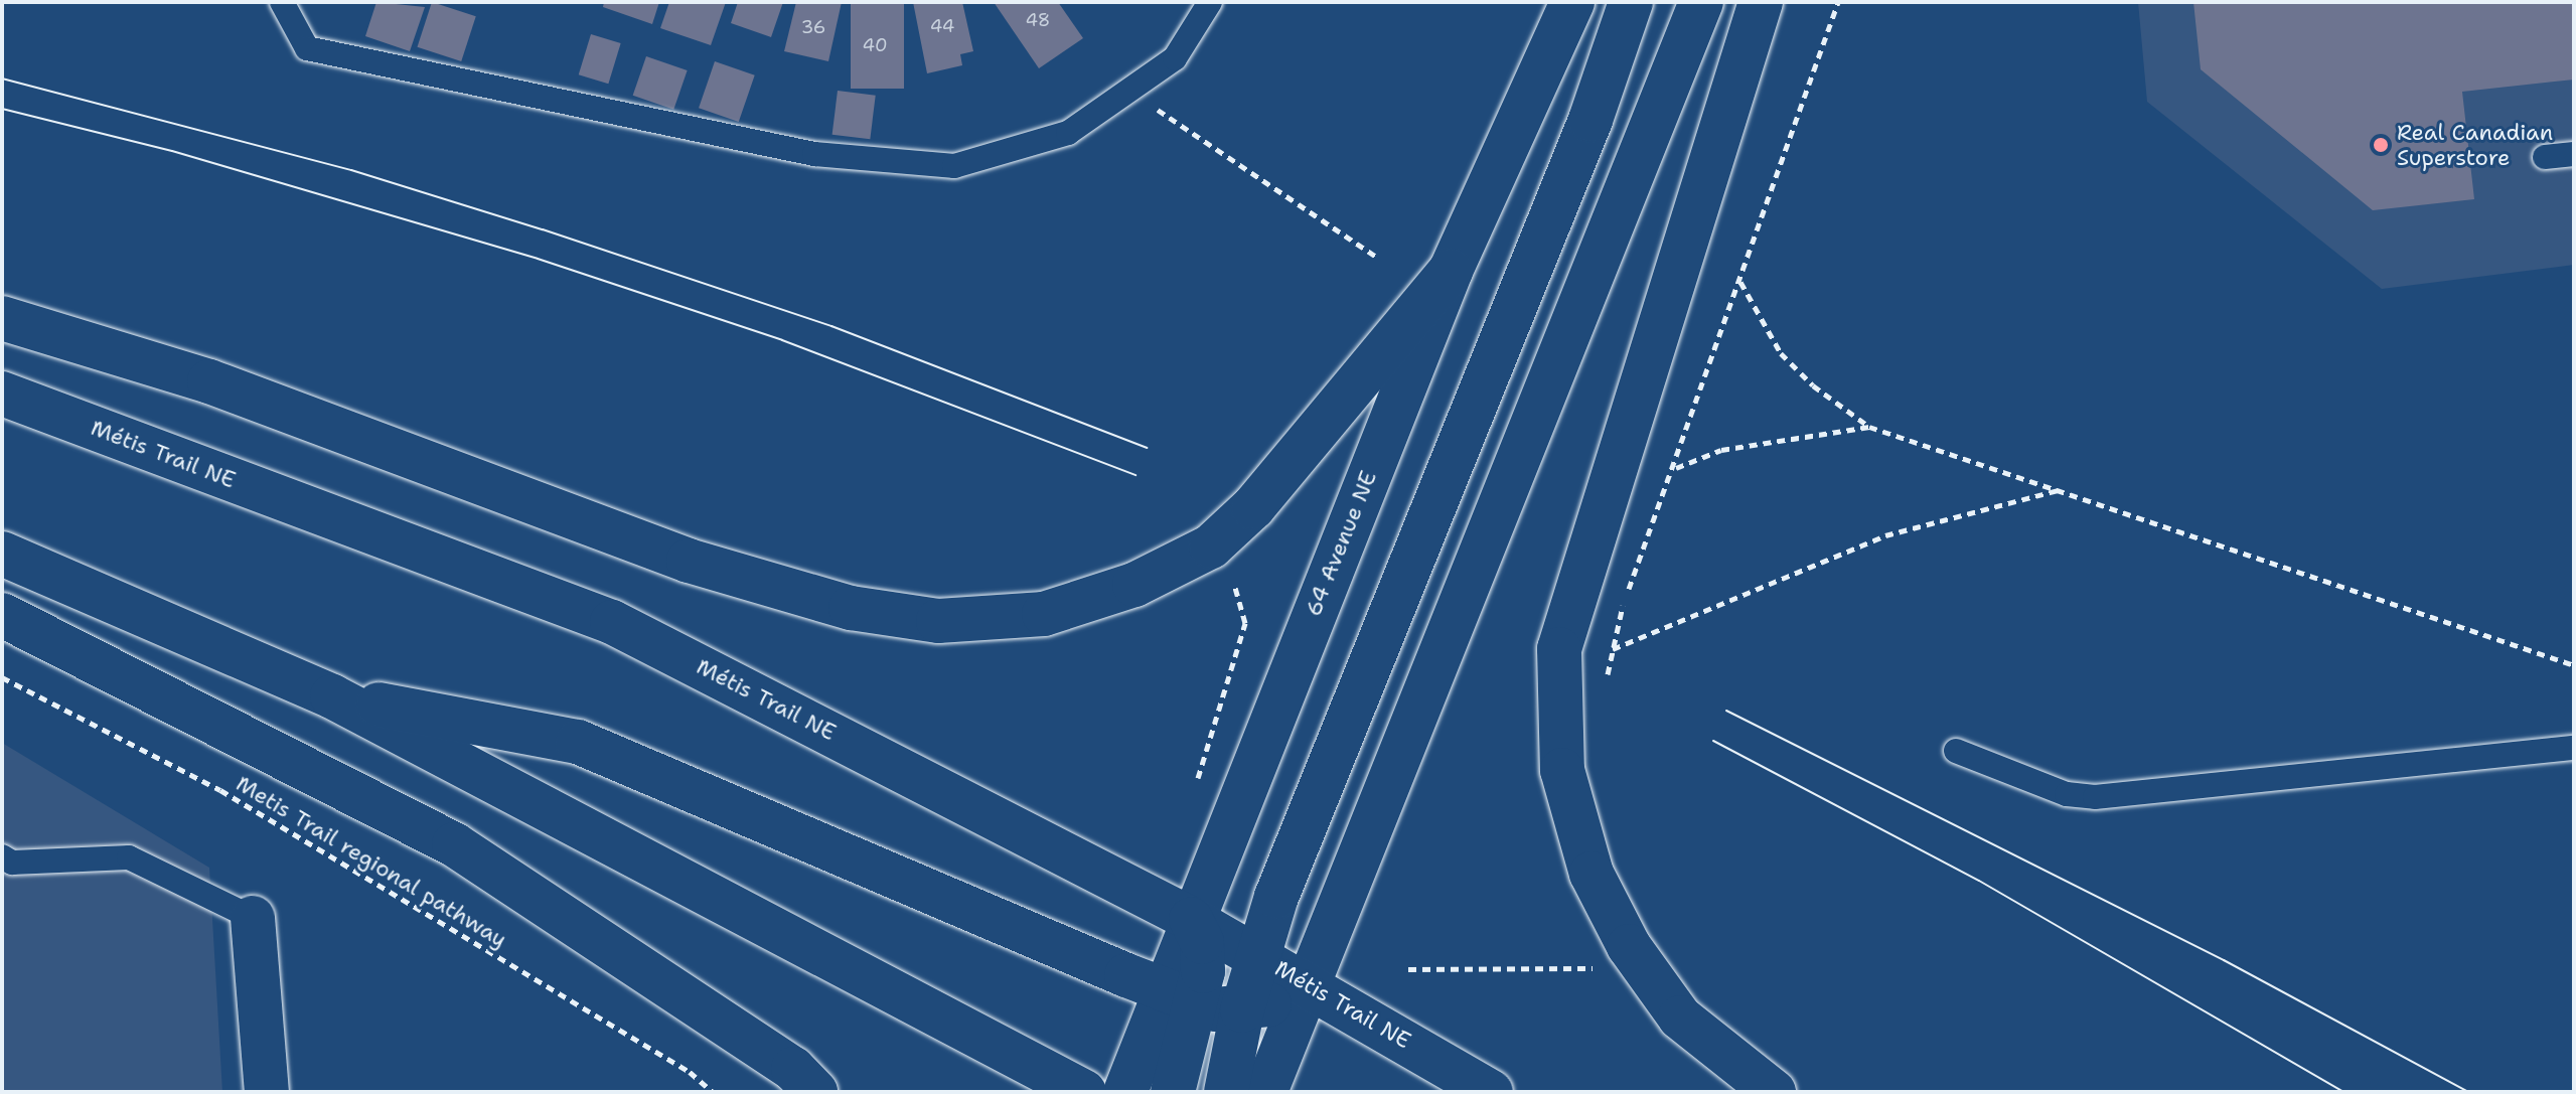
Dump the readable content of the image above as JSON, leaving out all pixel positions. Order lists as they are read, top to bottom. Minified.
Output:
{"streets":{"main road":["Métis Trail NE","64 Avenue NE"],"path":["Metis Trail regional pathway"]},"crossings":[["Métis Trail NE","64 Avenue NE"]],"places":["Real Canadian Superstore"],"house_numbers":["48","44","36","40"]}
